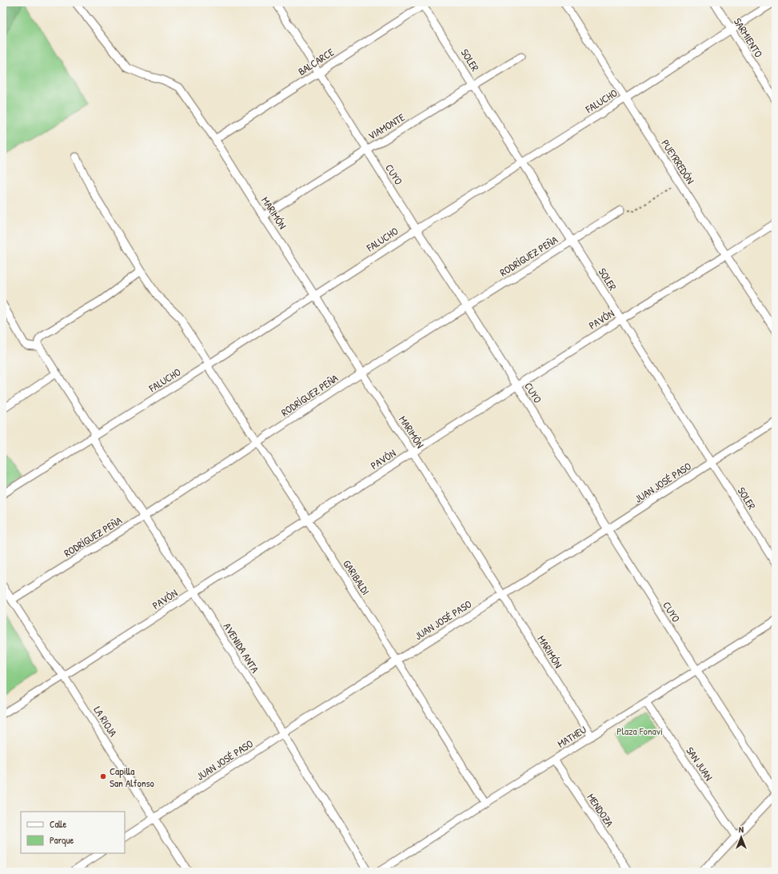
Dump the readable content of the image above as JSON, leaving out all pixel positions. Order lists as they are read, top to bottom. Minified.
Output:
{"streets":{"street":["SARMIENTO","SOLER","BALCARCE","FALUCHO","VIAMONTE","PUEYRREDÓN","CUYO","MARIMÓN","RODRÍGUEZ PEÑA","PAVÓN","JUAN JOSÉ PASO","GARIBALDI","AVENIDA ANTA","LA RIOJA","MATHEU","SAN JUAN","MENDOZA"]},"crossings":[["SARMIENTO","FALUCHO"],["SOLER","BALCARCE"],["SOLER","FALUCHO"],["SOLER","VIAMONTE"],["SOLER","RODRÍGUEZ PEÑA"],["SOLER","PAVÓN"],["SOLER","JUAN JOSÉ PASO"],["BALCARCE","CUYO"],["BALCARCE","MARIMÓN"],["FALUCHO","PUEYRREDÓN"],["FALUCHO","CUYO"],["FALUCHO","MARIMÓN"],["FALUCHO","GARIBALDI"],["FALUCHO","AVENIDA ANTA"],["VIAMONTE","CUYO"],["VIAMONTE","MARIMÓN"],["PUEYRREDÓN","PAVÓN"],["CUYO","RODRÍGUEZ PEÑA"],["CUYO","PAVÓN"],["CUYO","JUAN JOSÉ PASO"],["CUYO","MATHEU"],["MARIMÓN","RODRÍGUEZ PEÑA"],["MARIMÓN","PAVÓN"],["MARIMÓN","JUAN JOSÉ PASO"],["MARIMÓN","MATHEU"],["RODRÍGUEZ PEÑA","GARIBALDI"],["RODRÍGUEZ PEÑA","AVENIDA ANTA"],["RODRÍGUEZ PEÑA","LA RIOJA"],["PAVÓN","GARIBALDI"],["PAVÓN","AVENIDA ANTA"],["PAVÓN","LA RIOJA"],["JUAN JOSÉ PASO","GARIBALDI"],["JUAN JOSÉ PASO","AVENIDA ANTA"],["JUAN JOSÉ PASO","LA RIOJA"],["GARIBALDI","MATHEU"],["MATHEU","SAN JUAN"],["MATHEU","MENDOZA"]],"parks":["Plaza Fonavi"],"places":["Capilla San Alfonso"],"legend":["Calle","Parque"],"north":"top"}
